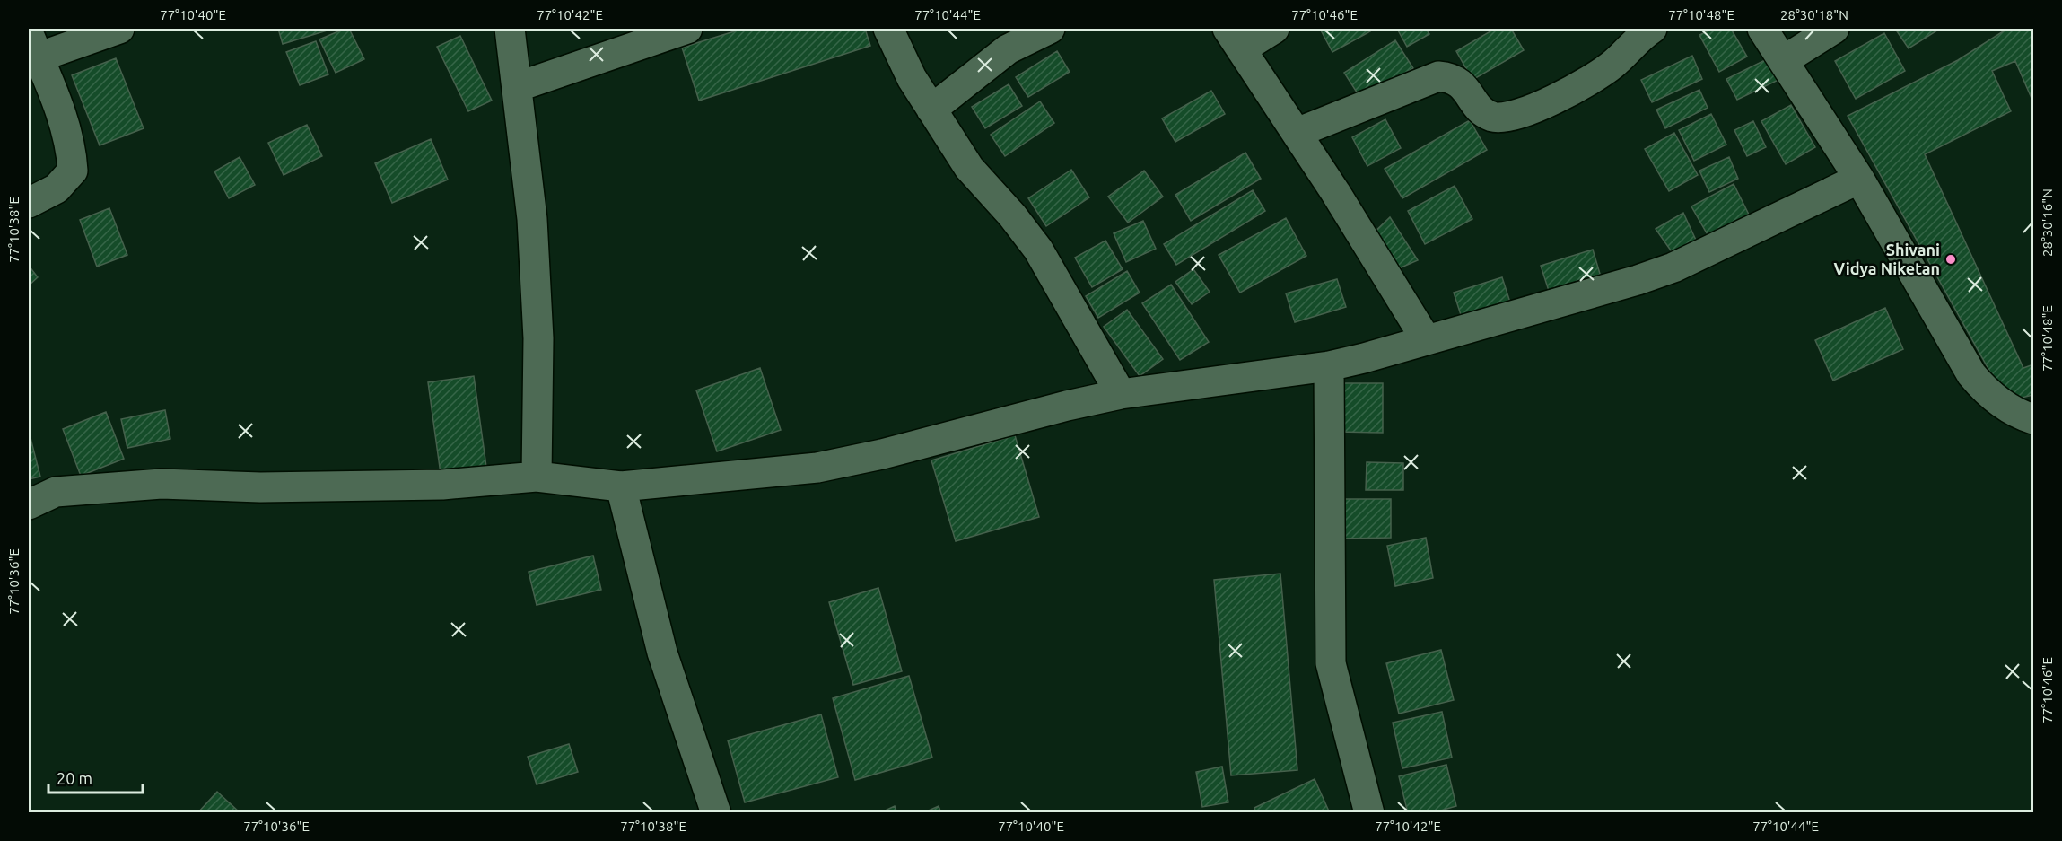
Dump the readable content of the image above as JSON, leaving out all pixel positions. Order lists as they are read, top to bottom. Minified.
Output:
{"places":["Shivani Vidya Niketan"],"scale_bar":"20 m","coordinates":["77°10'40\"E","77°10'42\"E","77°10'44\"E","77°10'46\"E","77°10'48\"E","28°30'18\"N","28°30'16\"N","77°10'38\"E","77°10'36\"E"]}
